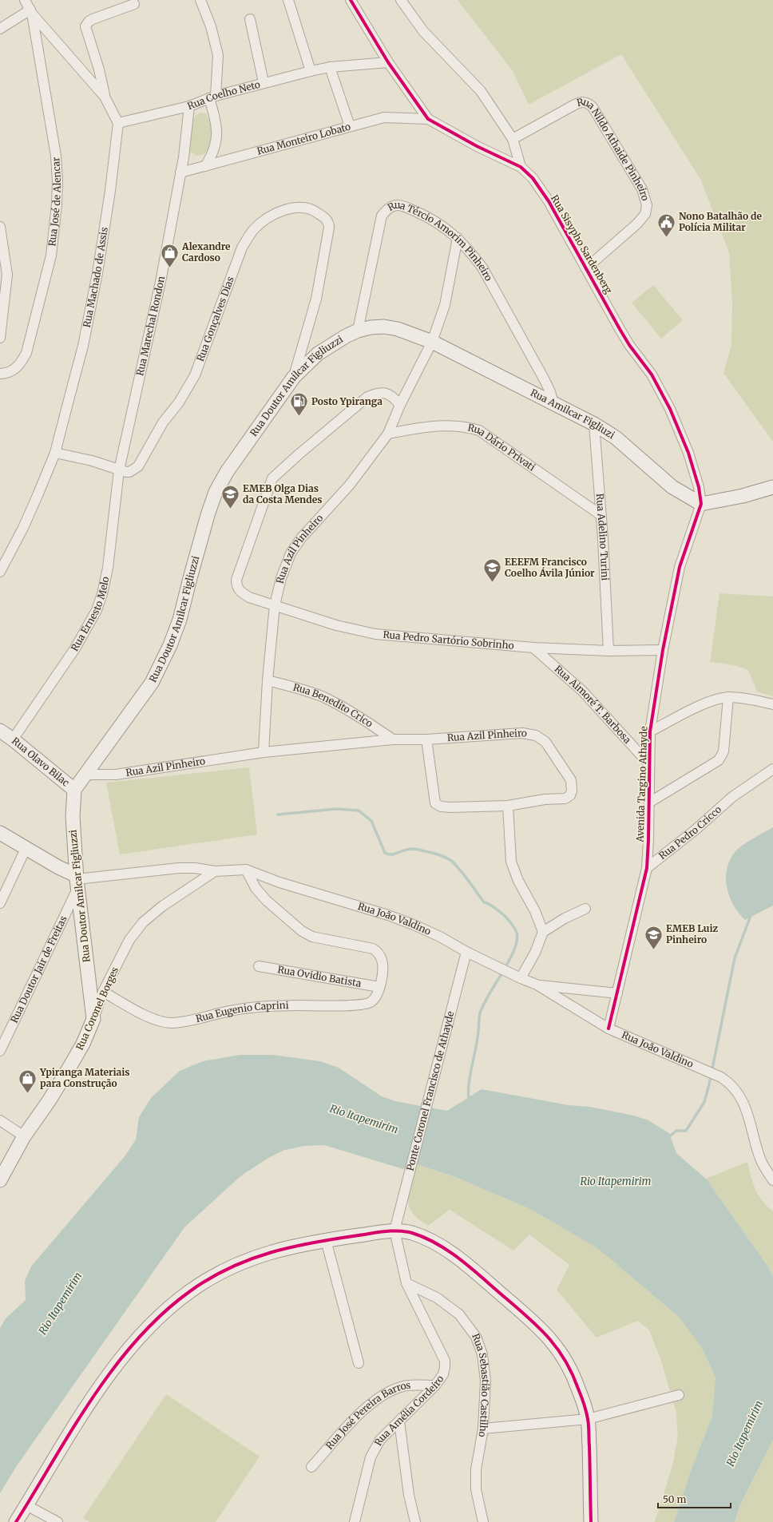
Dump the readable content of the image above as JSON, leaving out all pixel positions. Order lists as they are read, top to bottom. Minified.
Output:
{"streets":{"main road":["Rua Doutor Amilcar Figliuzzi","Rua Amilcar Figliuzi","Rua Olavo Bilac","Rua Coronel Borges"],"street":["Rua Coelho Neto","Rua Monteiro Lobato","Rua Nildo Athaide Pinheiro","Rua José de Alencar","Rua Sisypho Sardenberg","Rua Tércio Amorim Pinheiro","Rua Machado de Assis","Rua Gonçalves Dias","Rua Marechal Rondon","Rua Dário Privati","Rua Adelino Turini","Rua Azil Pinheiro","Rua Ernesto Melo","Rua Pedro Sartório Sobrinho","Rua Aimoré T. Barbosa","Rua Benedito Crico","Avenida Targino Athayde","Rua Pedro Cricco","Rua João Valdino","Rua Doutor Jair de Freitas","Rua Ovidio Batista","Rua Eugenio Caprini","Ponte Coronel Francisco de Athayde","Rua Sebastião Castilho","Rua Amélia Cordeiro","Rua José Pereira Barros"]},"crossings":[["Rua Coelho Neto","Rua Sisypho Sardenberg"],["Rua Coelho Neto","Rua Machado de Assis"],["Rua Coelho Neto","Rua Marechal Rondon"],["Rua Monteiro Lobato","Rua Sisypho Sardenberg"],["Rua Monteiro Lobato","Rua Marechal Rondon"],["Rua Nildo Athaide Pinheiro","Rua Sisypho Sardenberg"],["Rua Sisypho Sardenberg","Rua Amilcar Figliuzi"],["Rua Sisypho Sardenberg","Avenida Targino Athayde"],["Rua Tércio Amorim Pinheiro","Rua Doutor Amilcar Figliuzzi"],["Rua Tércio Amorim Pinheiro","Rua Amilcar Figliuzi"],["Rua Tércio Amorim Pinheiro","Rua Azil Pinheiro"],["Rua Gonçalves Dias","Rua Marechal Rondon"],["Rua Gonçalves Dias","Rua Doutor Amilcar Figliuzzi"],["Rua Gonçalves Dias","Rua Ernesto Melo"],["Rua Marechal Rondon","Rua Ernesto Melo"],["Rua Doutor Amilcar Figliuzzi","Rua Amilcar Figliuzi"],["Rua Doutor Amilcar Figliuzzi","Rua Azil Pinheiro"],["Rua Doutor Amilcar Figliuzzi","Rua Olavo Bilac"],["Rua Doutor Amilcar Figliuzzi","Rua Doutor Jair de Freitas"],["Rua Doutor Amilcar Figliuzzi","Rua Coronel Borges"],["Rua Amilcar Figliuzi","Rua Adelino Turini"],["Rua Amilcar Figliuzi","Rua Azil Pinheiro"],["Rua Amilcar Figliuzi","Avenida Targino Athayde"],["Rua Dário Privati","Rua Adelino Turini"],["Rua Dário Privati","Rua Azil Pinheiro"],["Rua Adelino Turini","Rua Pedro Sartório Sobrinho"],["Rua Azil Pinheiro","Rua Pedro Sartório Sobrinho"],["Rua Azil Pinheiro","Rua Benedito Crico"],["Rua Ernesto Melo","Rua Olavo Bilac"],["Rua Pedro Sartório Sobrinho","Rua Aimoré T. Barbosa"],["Rua Pedro Sartório Sobrinho","Avenida Targino Athayde"],["Rua Aimoré T. Barbosa","Avenida Targino Athayde"],["Avenida Targino Athayde","Rua Pedro Cricco"],["Avenida Targino Athayde","Rua João Valdino"],["Rua João Valdino","Rua Eugenio Caprini"],["Rua João Valdino","Ponte Coronel Francisco de Athayde"],["Rua Ovidio Batista","Rua Eugenio Caprini"],["Rua Coronel Borges","Rua Eugenio Caprini"],["Ponte Coronel Francisco de Athayde","Rua Amélia Cordeiro"],["Rua Sebastião Castilho","Rua Amélia Cordeiro"],["Rua Amélia Cordeiro","Rua José Pereira Barros"]],"water":["Rio Itapemirim"],"places":{"public building":["Nono Batalhão de Polícia Militar"],"shop":["Alexandre Cardoso","Ypiranga Materiais para Construção"],"fuel station":["Posto Ypiranga"],"school or university":["EMEB Olga Dias da Costa Mendes","EEEFM Francisco Coelho Ávila Júnior","EMEB Luiz Pinheiro"]},"scale_bar":"50 m"}
